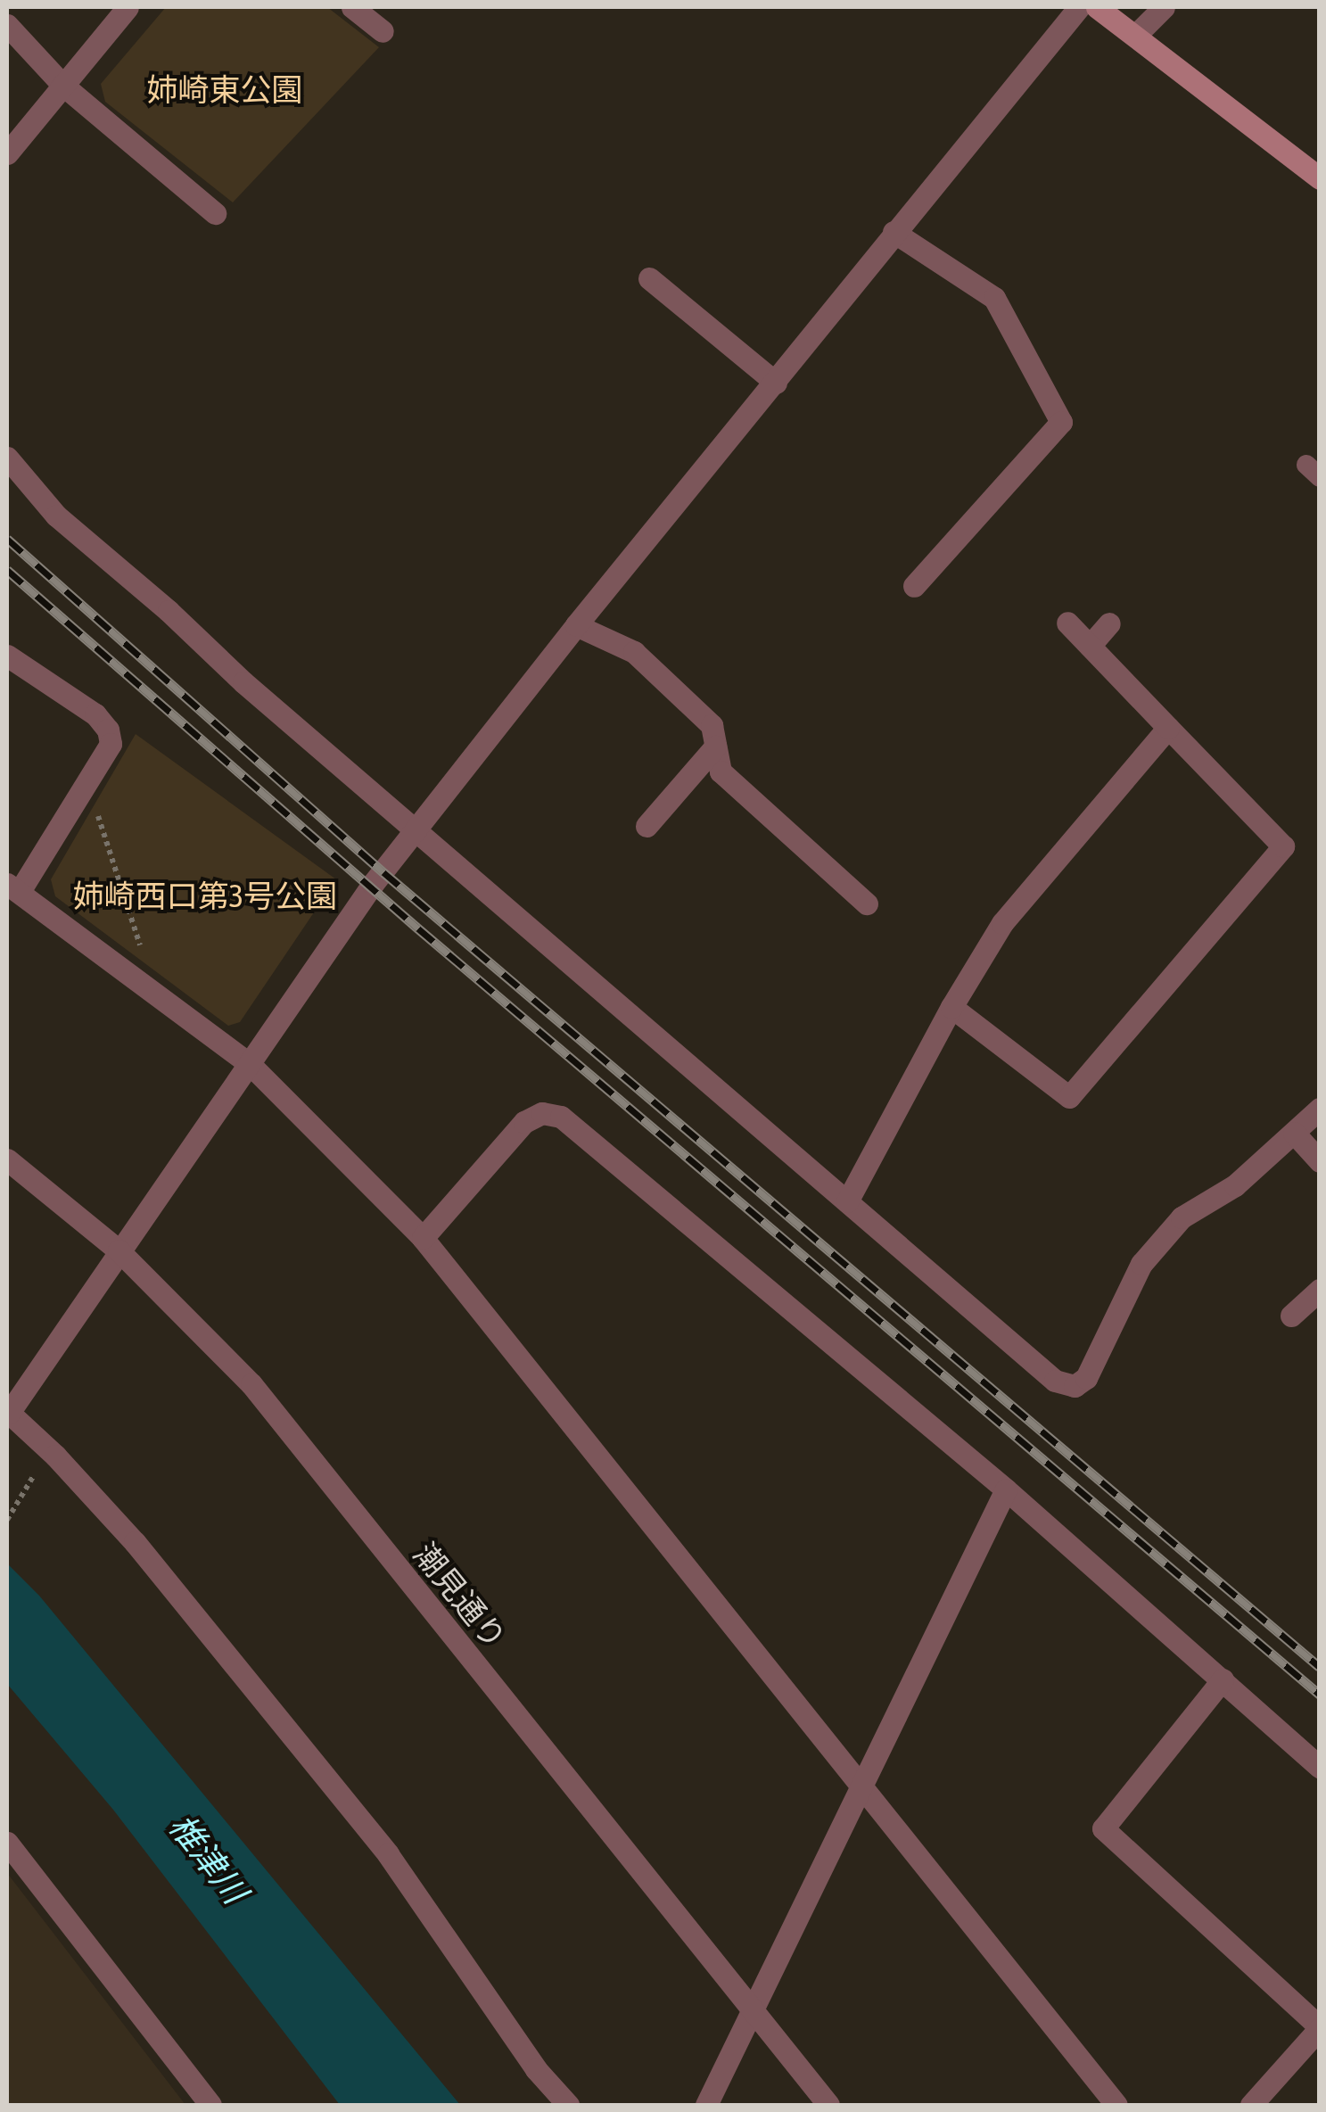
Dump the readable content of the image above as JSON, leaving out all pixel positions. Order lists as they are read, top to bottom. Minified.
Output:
{"streets":{"street":["潮見通り"]},"water":["椎津川"],"parks":["姉崎東公園","姉崎西口第3号公園"]}
